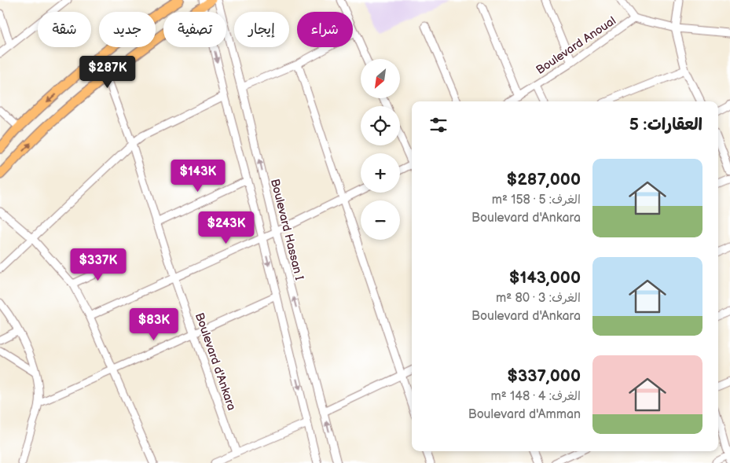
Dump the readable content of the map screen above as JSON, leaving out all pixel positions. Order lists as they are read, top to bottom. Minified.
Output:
{"streets":{"street":["Boulevard Anoual","Boulevard Hassan I","Boulevard d'Ankara"]},"north":"bottom left","page":{"chip":["شراء","إيجار","تصفية","جديد","شقة"],"price":["$287K","$143K","$243K","$337K","$83K"],"map_buttons":["+","−"],"heading":"العقارات: 5","list":[{"name":"$287,000","note":"الغرف: 5 · 158 m² · Boulevard d'Ankara"},{"name":"$143,000","note":"الغرف: 3 · 80 m² · Boulevard d'Ankara"},{"name":"$337,000","note":"الغرف: 4 · 148 m² · Boulevard d'Amman"}]}}
